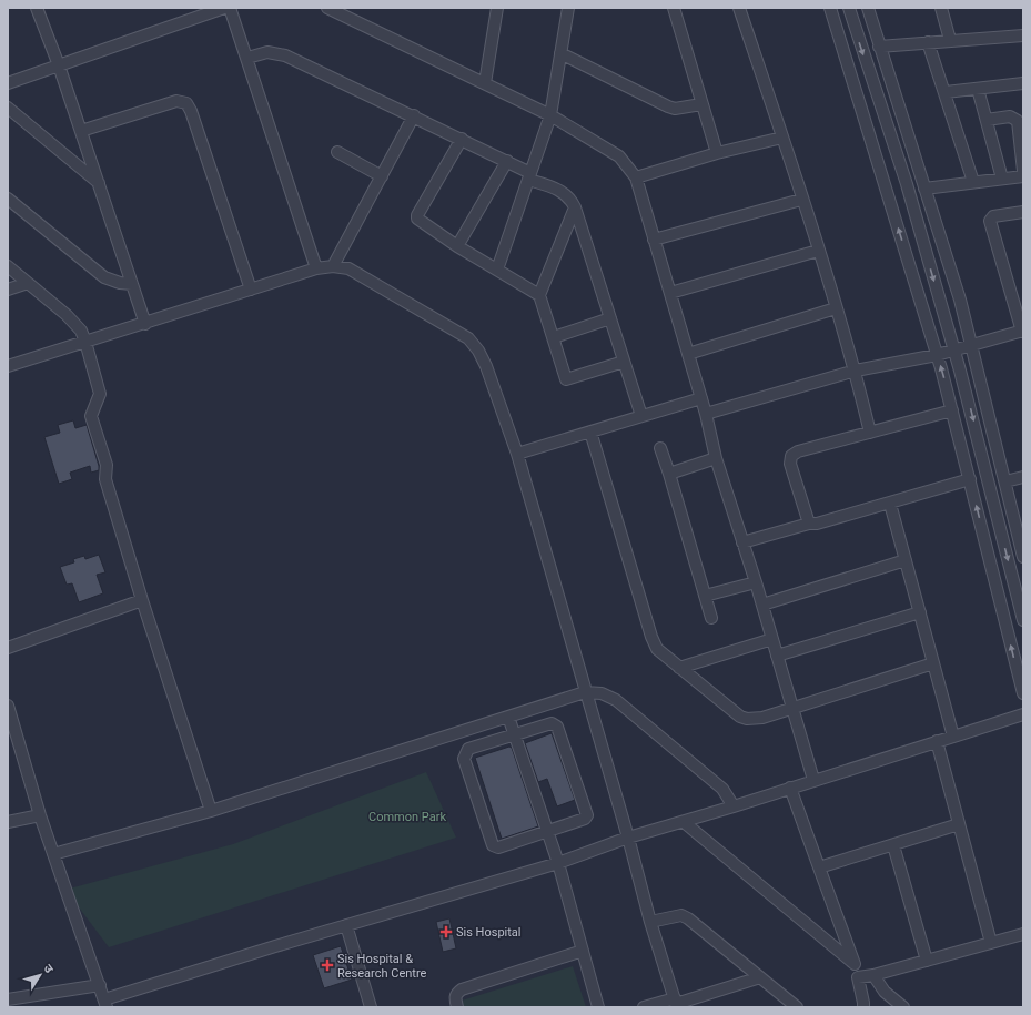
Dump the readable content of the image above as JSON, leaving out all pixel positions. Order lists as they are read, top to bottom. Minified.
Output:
{"parks":["Common Park"],"places":{"health":["Sis Hospital","Sis Hospital & Research Centre"]},"north":"top right"}
